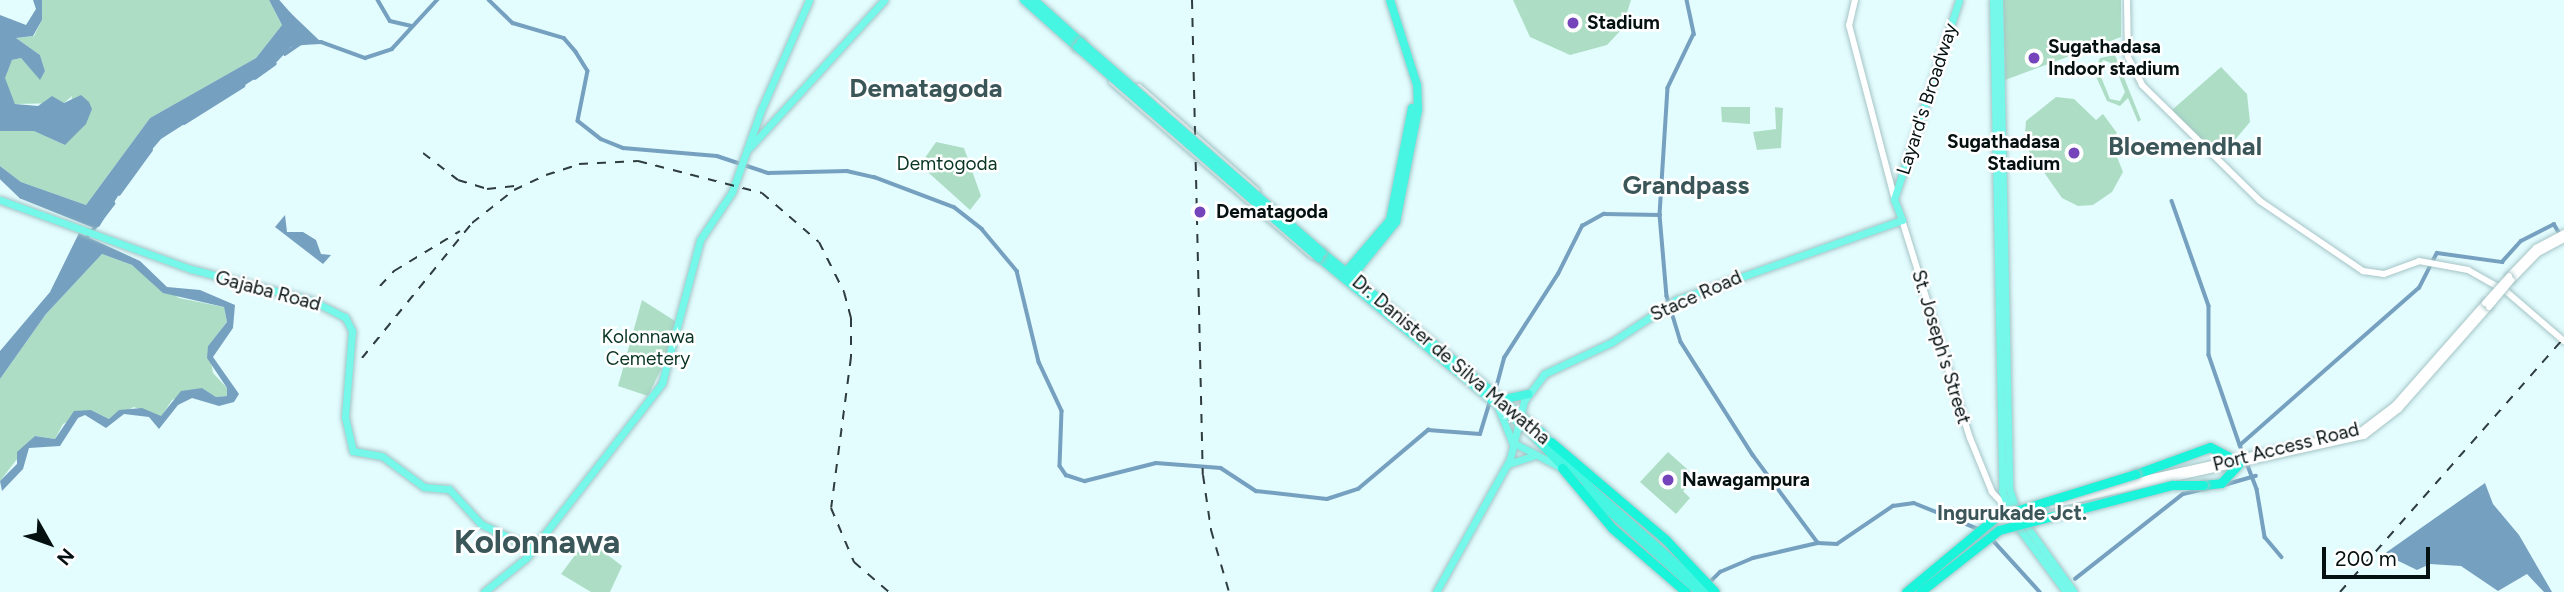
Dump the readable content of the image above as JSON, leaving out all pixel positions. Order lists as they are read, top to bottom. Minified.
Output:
{"streets":{"highway":["Dr. Danister de Silva Mawatha"],"main road":["Layard's Broadway","Gajaba Road","Stace Road","St. Joseph's Street","Port Access Road"]},"crossings":[["Stace Road","St. Joseph's Street"],["Stace Road","Dr. Danister de Silva Mawatha"],["St. Joseph's Street","Port Access Road"]],"districts":["Dematagoda","Bloemendhal","Grandpass","Ingurukade Jct.","Kolonnawa"],"parks":["Demtogoda","Kolonnawa Cemetery"],"places":["Stadium","Sugathadasa Indoor stadium","Sugathadasa Stadium","Dematagoda","Nawagampura"],"scale_bar":"200 m","north":"bottom right"}
